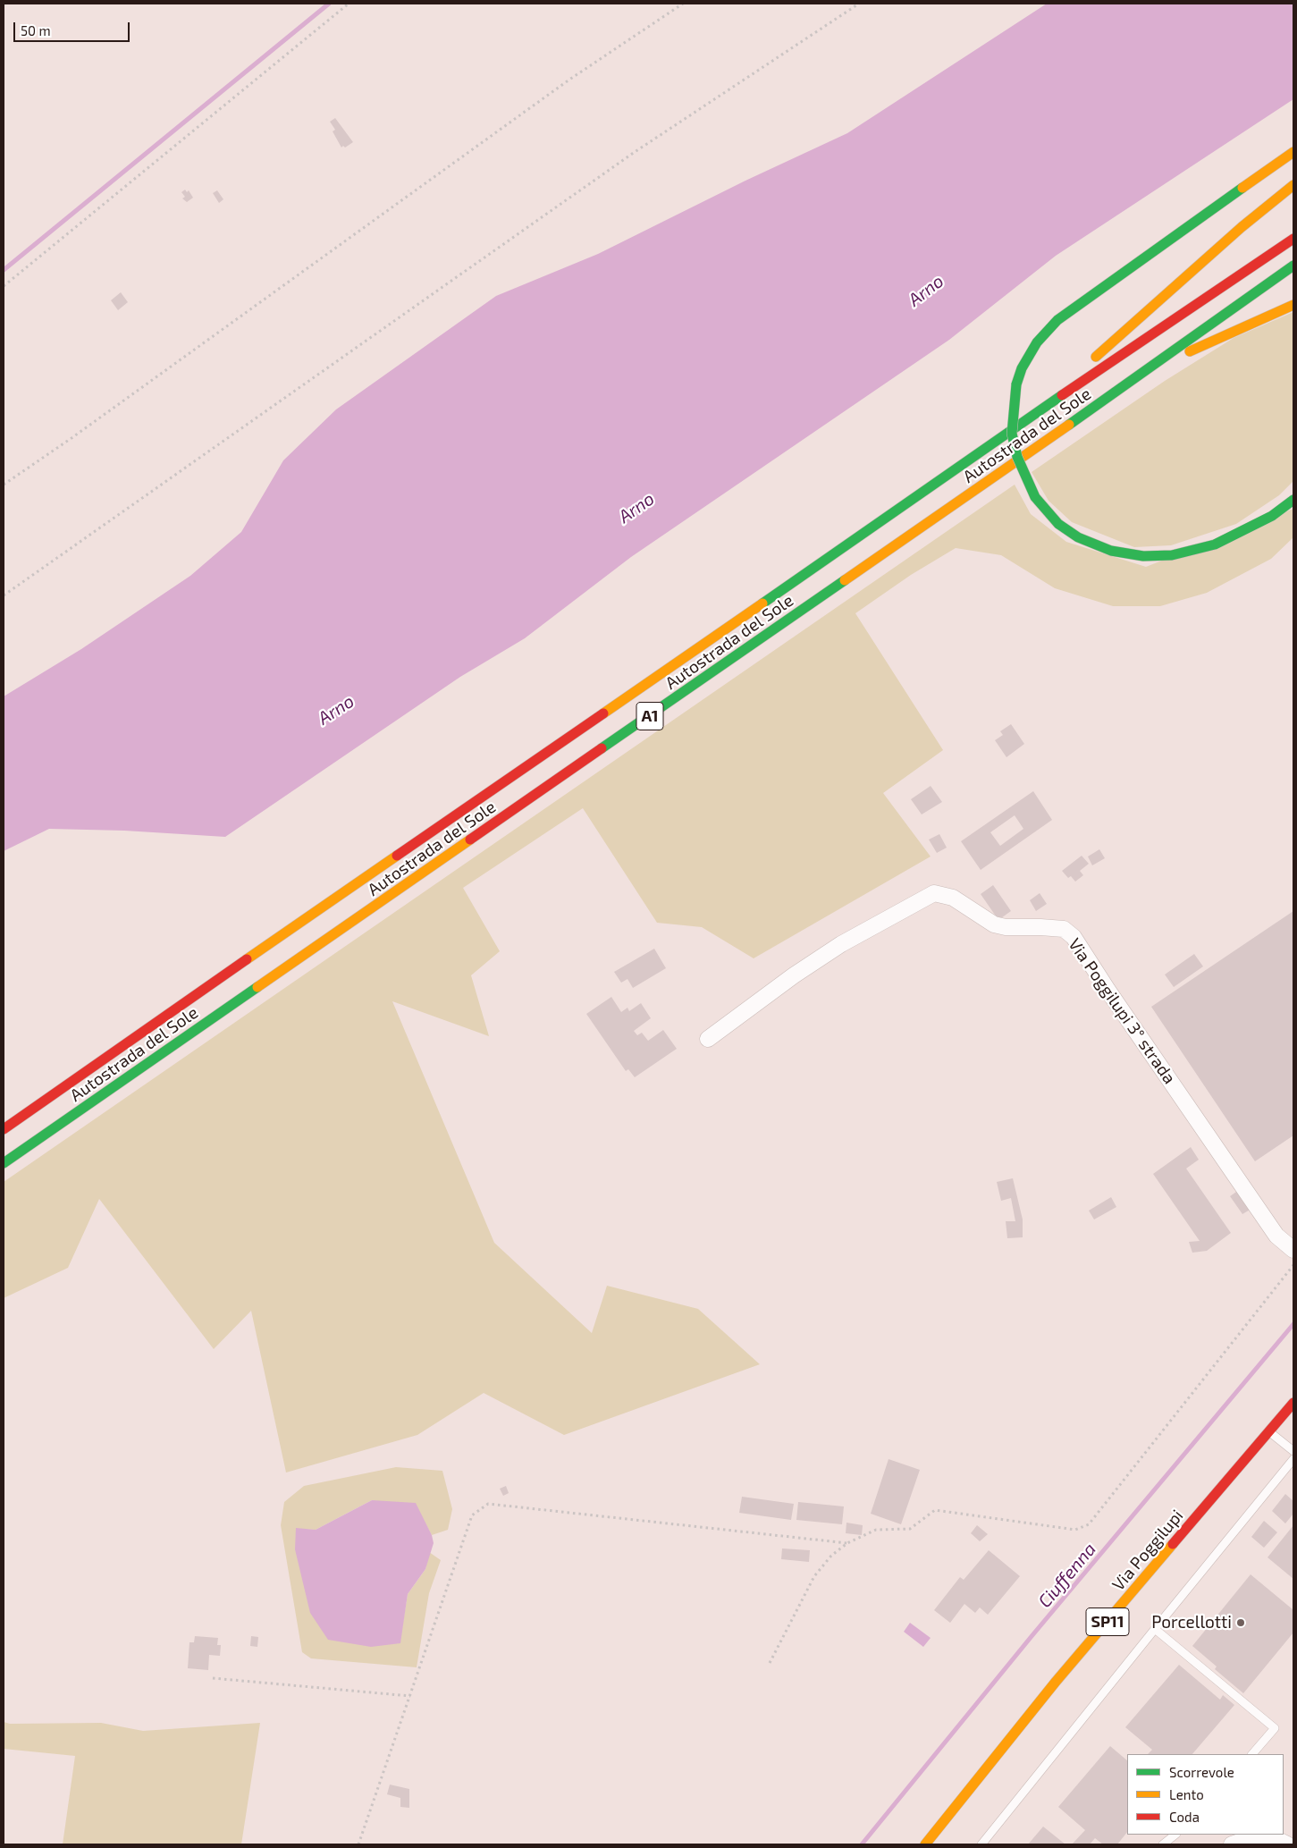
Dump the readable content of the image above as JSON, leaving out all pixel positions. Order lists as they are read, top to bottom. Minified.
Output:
{"streets":{"main road":["Autostrada del Sole","A1","Via Poggilupi","SP11"],"street":["Via Poggilupi 3° strada"]},"water":["Arno","Ciuffenna"],"places":["Porcellotti"],"legend":["Scorrevole","Lento","Coda"],"scale_bar":"50 m"}
